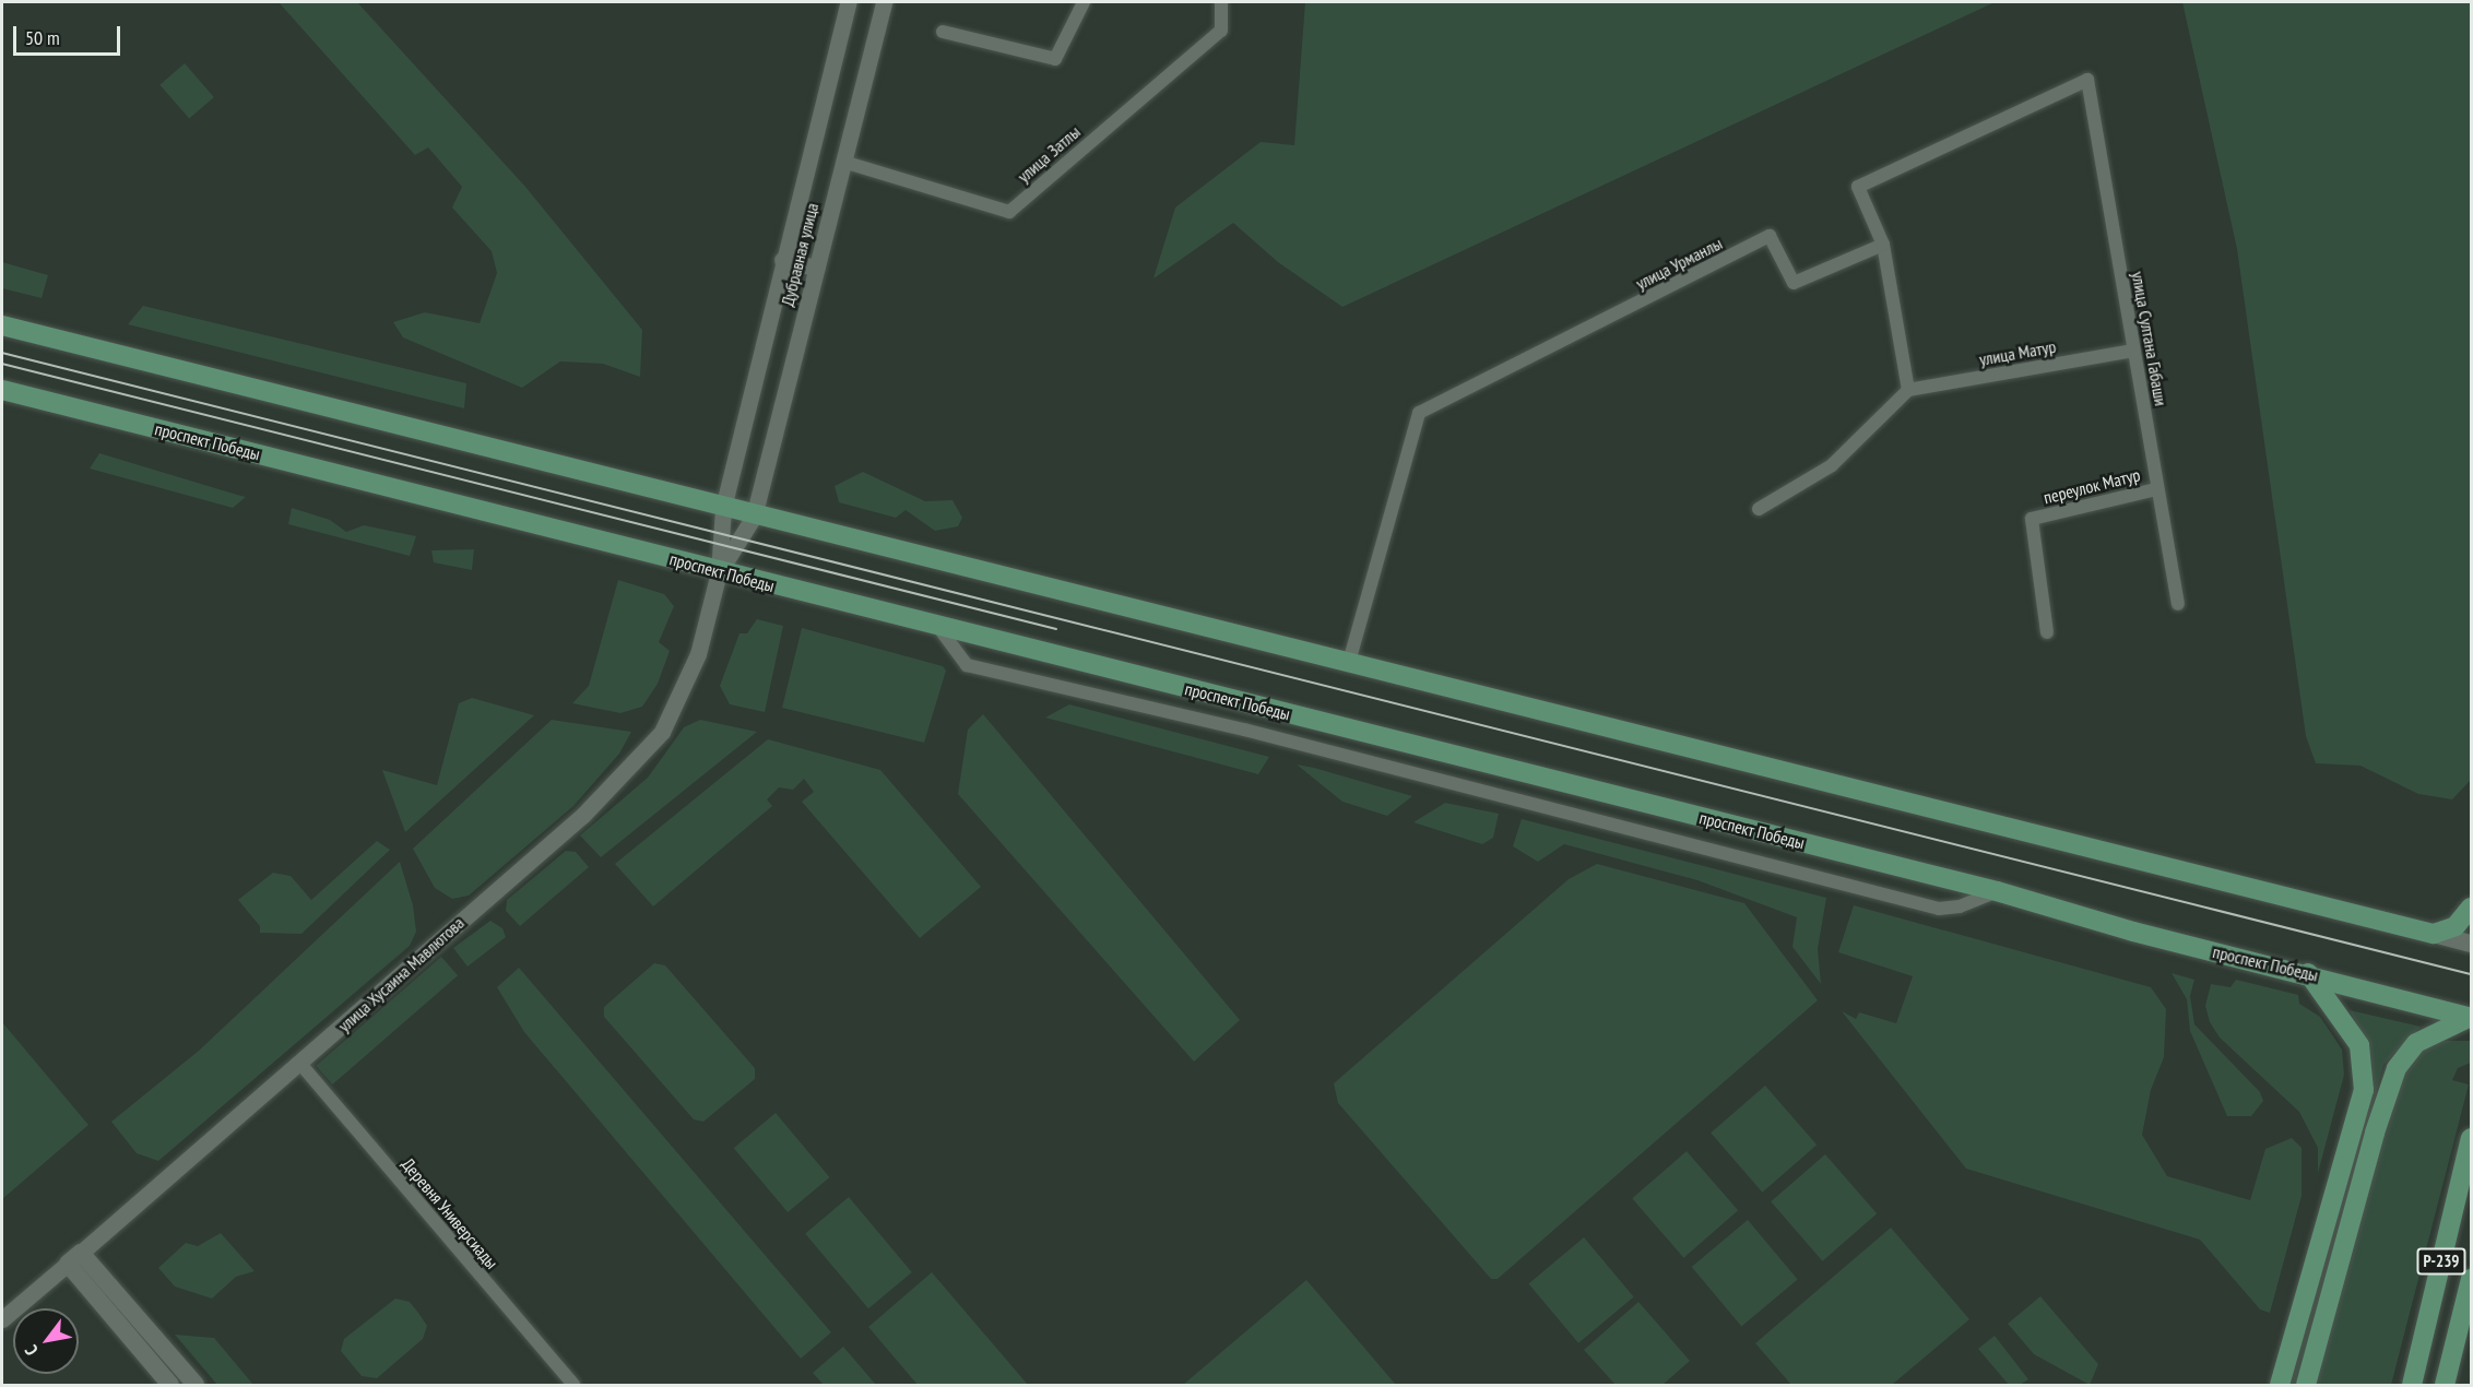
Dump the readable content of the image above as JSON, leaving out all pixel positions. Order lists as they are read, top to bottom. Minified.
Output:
{"streets":{"main road":["проспект Победы","Р-239"],"street":["улица Затлы","Дубравная улица","улица Урманлы","улица Султана Габаши","улица Матур","переулок Матур","улица Хусаина Мавлютова","Деревня Универсиады"]},"crossings":[["улица Затлы","Дубравная улица"],["Дубравная улица","проспект Победы"],["Дубравная улица","улица Хусаина Мавлютова"],["улица Урманлы","улица Султана Габаши"],["улица Султана Габаши","улица Матур"],["улица Султана Габаши","переулок Матур"],["проспект Победы","улица Хусаина Мавлютова"],["улица Хусаина Мавлютова","Деревня Универсиады"]],"scale_bar":"50 m","north":"bottom left"}
